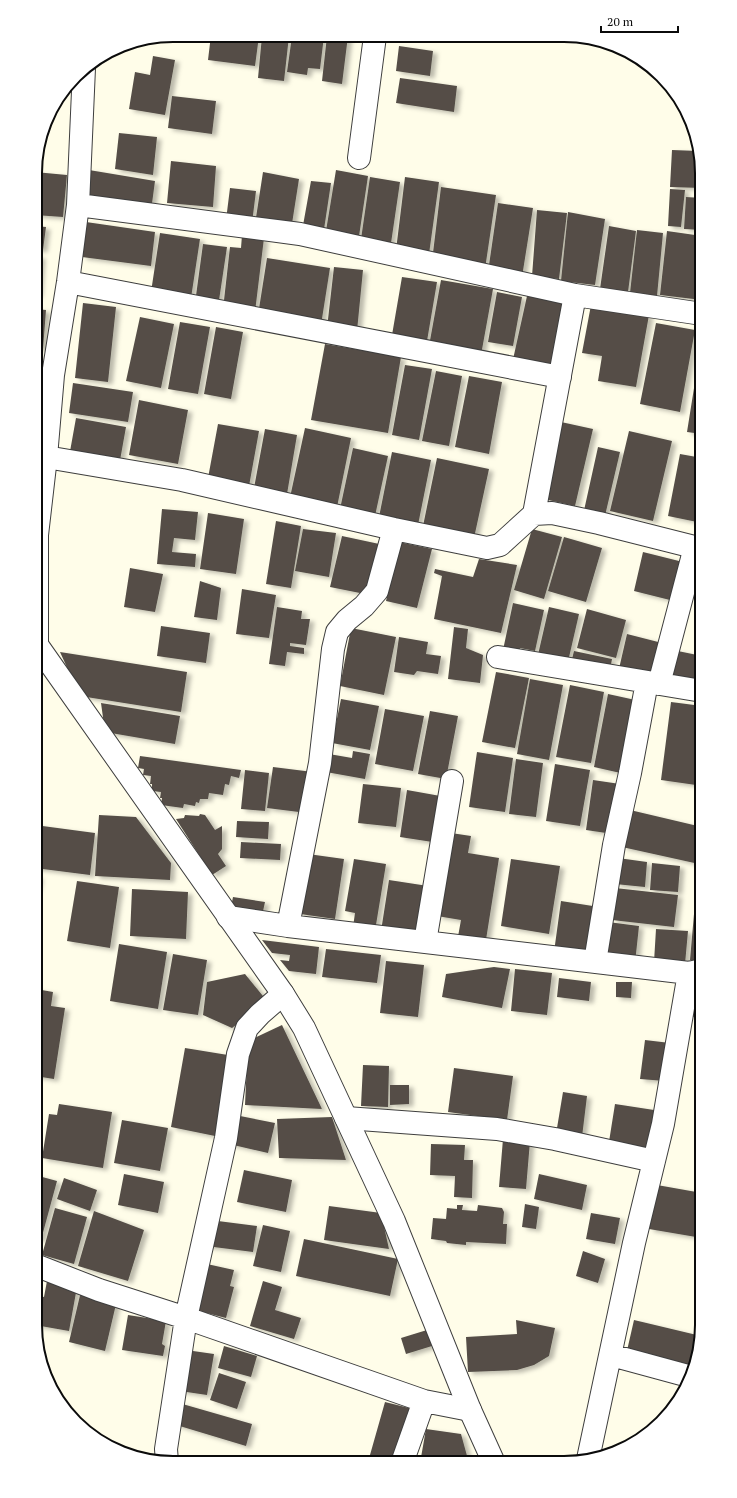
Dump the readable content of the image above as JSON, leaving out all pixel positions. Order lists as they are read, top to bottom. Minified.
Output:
{"scale_bar":"20 m"}
